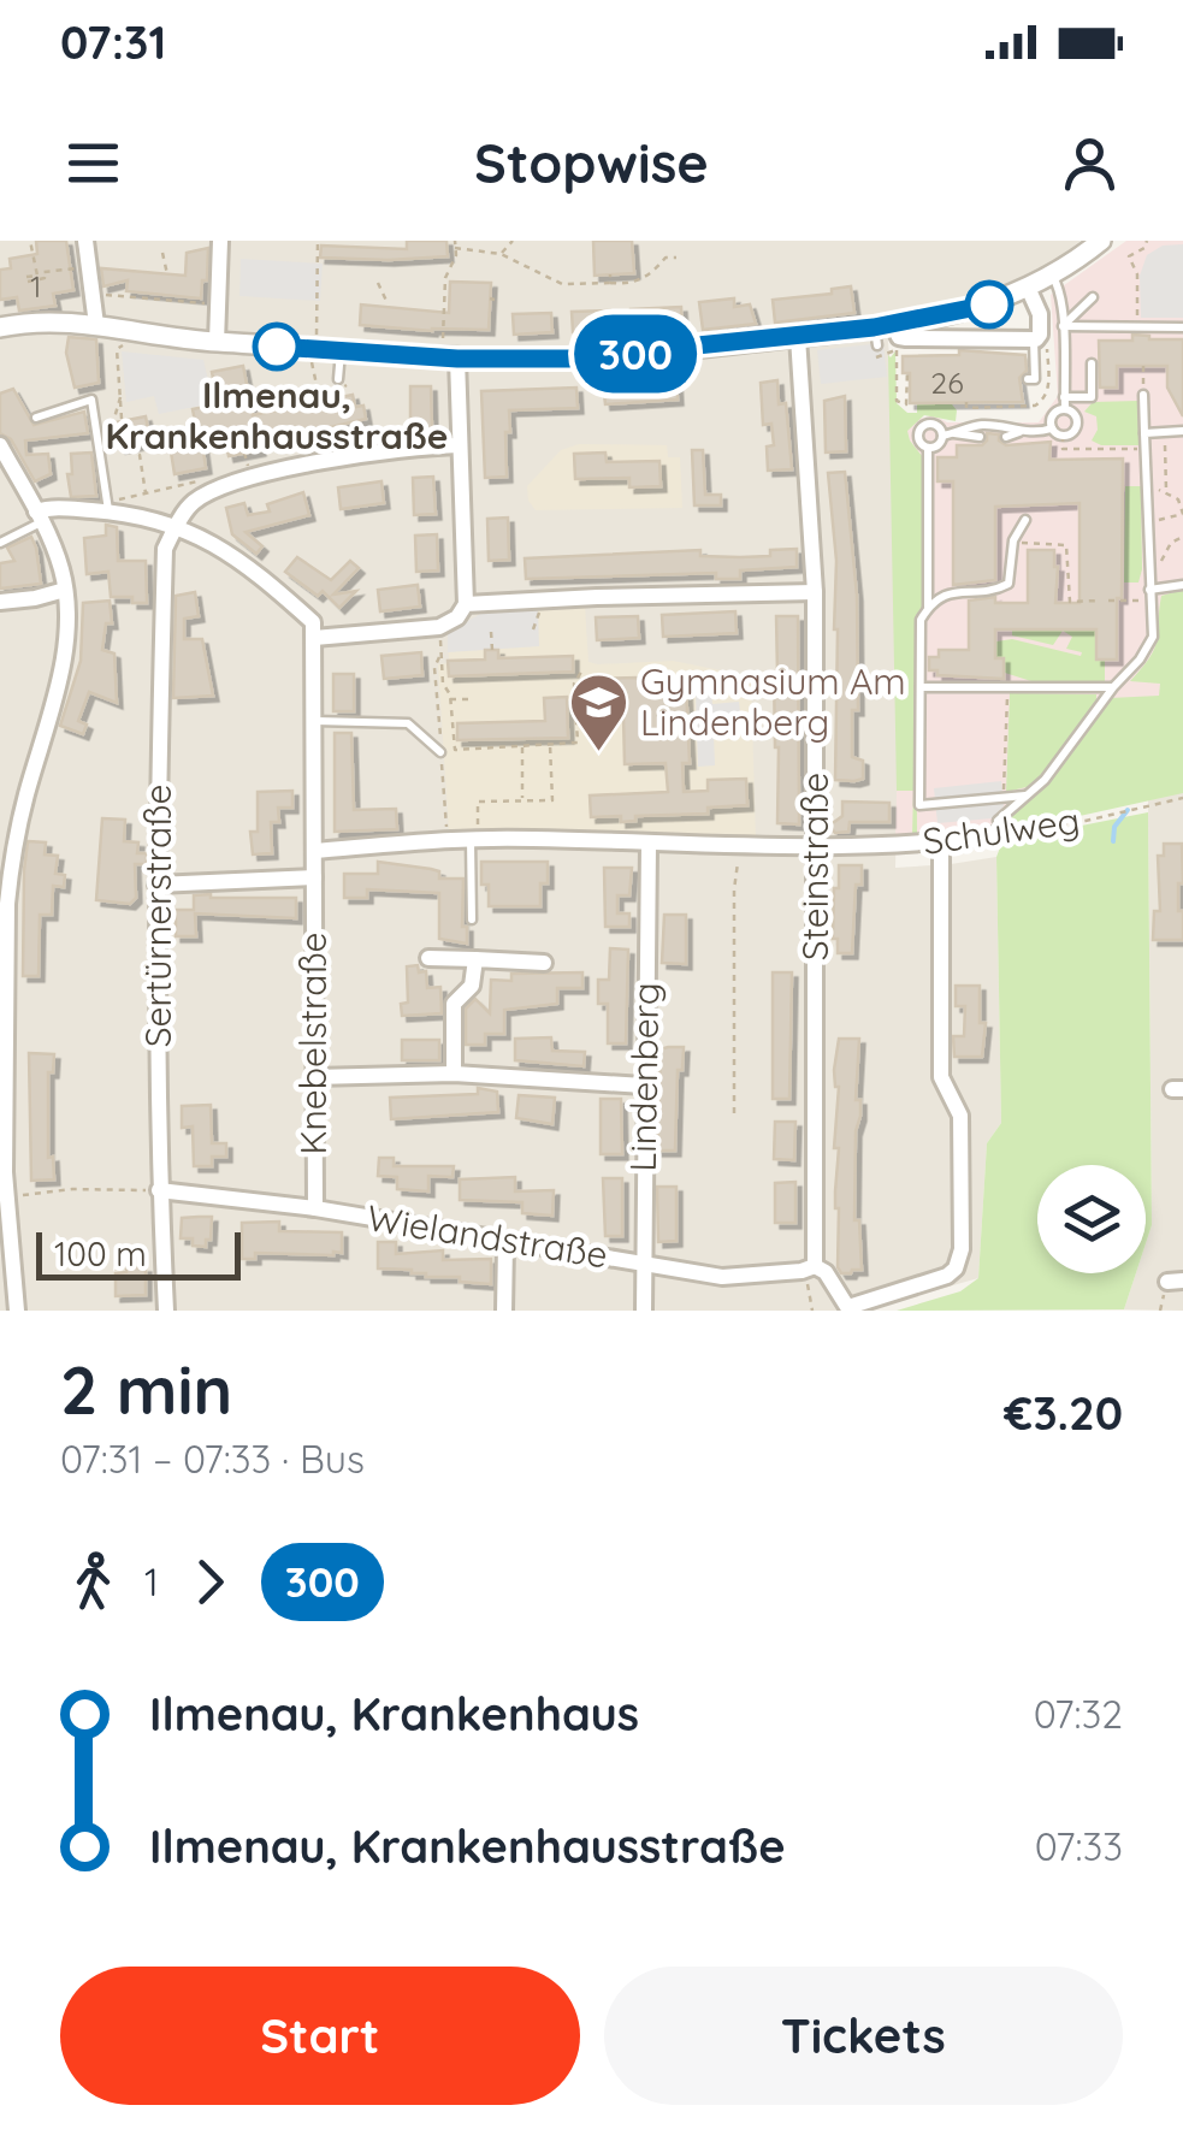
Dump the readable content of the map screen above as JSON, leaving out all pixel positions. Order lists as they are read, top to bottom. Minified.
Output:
{"streets":{"street":["Schulweg","Steinstraße","Sertürnerstraße","Knebelstraße","Lindenberg","Wielandstraße"]},"crossings":[["Schulweg","Steinstraße"],["Schulweg","Knebelstraße"],["Schulweg","Lindenberg"],["Steinstraße","Wielandstraße"],["Sertürnerstraße","Knebelstraße"],["Sertürnerstraße","Wielandstraße"],["Knebelstraße","Wielandstraße"],["Lindenberg","Wielandstraße"]],"places":{"other":["Ilmenau, Krankenhausstraße"],"school or university":["Gymnasium Am Lindenberg"]},"lines":["bus line 300"],"house_numbers":["1","26"],"scale_bar":"100 m","page":{"status":"07:31","header":"Stopwise","on_map":"300","scale":"100 m","heading":["2 min","07:31 – 07:33 · Bus","€3.20"],"legs":["1","300"],"list":[{"name":"Ilmenau, Krankenhaus","value":"07:32"},{"name":"Ilmenau, Krankenhausstraße","value":"07:33"}],"buttons":["Start","Tickets"]}}
